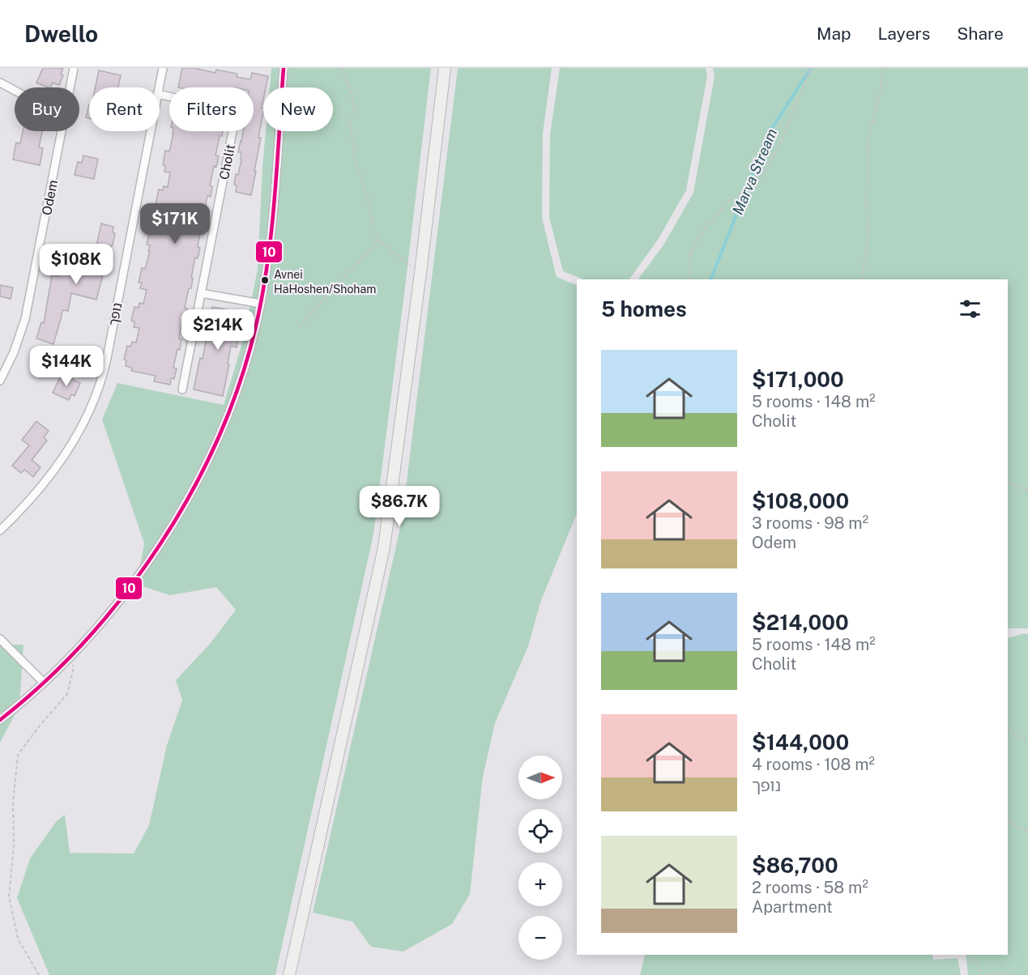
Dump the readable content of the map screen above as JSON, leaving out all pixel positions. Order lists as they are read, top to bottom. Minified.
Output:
{"streets":{"street":["Cholit","Odem","נופך"]},"water":["Marva Stream"],"places":["Avnei HaHoshen/Shoham"],"lines":["transit line 10"],"north":"right","page":{"header":"Dwello","nav":["Map","Layers","Share"],"chip":["Buy","Rent","Filters","New"],"price":["$171K","$108K","$214K","$144K","$86.7K"],"heading":"5 homes","list":[{"name":"$171,000","note":"5 rooms · 148 m² · Cholit"},{"name":"$108,000","note":"3 rooms · 98 m² · Odem"},{"name":"$214,000","note":"5 rooms · 148 m² · Cholit"},{"name":"$144,000","note":"4 rooms · 108 m² · נופך"},{"name":"$86,700","note":"2 rooms · 58 m² · Apartment"}],"map_buttons":["+","−"]}}
